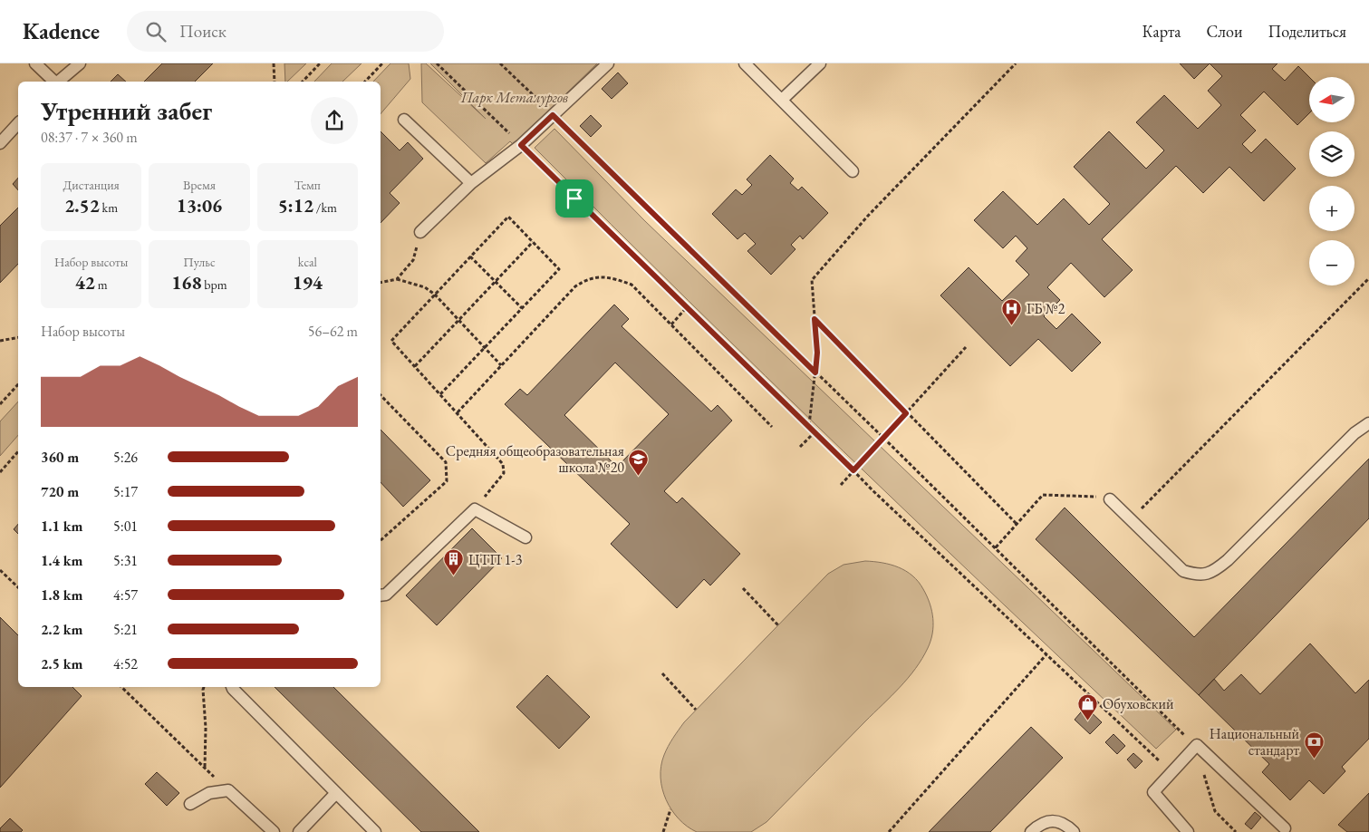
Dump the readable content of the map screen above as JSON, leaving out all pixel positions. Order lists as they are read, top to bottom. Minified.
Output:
{"parks":["Парк Металургов"],"places":{"hospital":["ГБ №2"],"school or university":["Средняя общеобразовательная школа №20"],"building":["ЦТП 1-3"],"shop":["Обуховский"],"bank":["Национальный стандарт"]},"north":"left","page":{"header":"Kadence","search":"Поиск","nav":["Карта","Слои","Поделиться"],"map_buttons":["+","−"],"heading":["Утренний забег","08:37 · 7 × 360 m"],"stats":[["Дистанция","2.52 km"],["Время","13:06"],["Темп","5:12 /km"],["Набор высоты","42 m"],["Пульс","168 bpm"],["kcal","194"]],"chart":["Набор высоты","56–62 m"],"list":[{"name":"360 m","note":"5:26"},{"name":"720 m","note":"5:17"},{"name":"1.1 km","note":"5:01"},{"name":"1.4 km","note":"5:31"},{"name":"1.8 km","note":"4:57"},{"name":"2.2 km","note":"5:21"},{"name":"2.5 km","note":"4:52"}]}}
